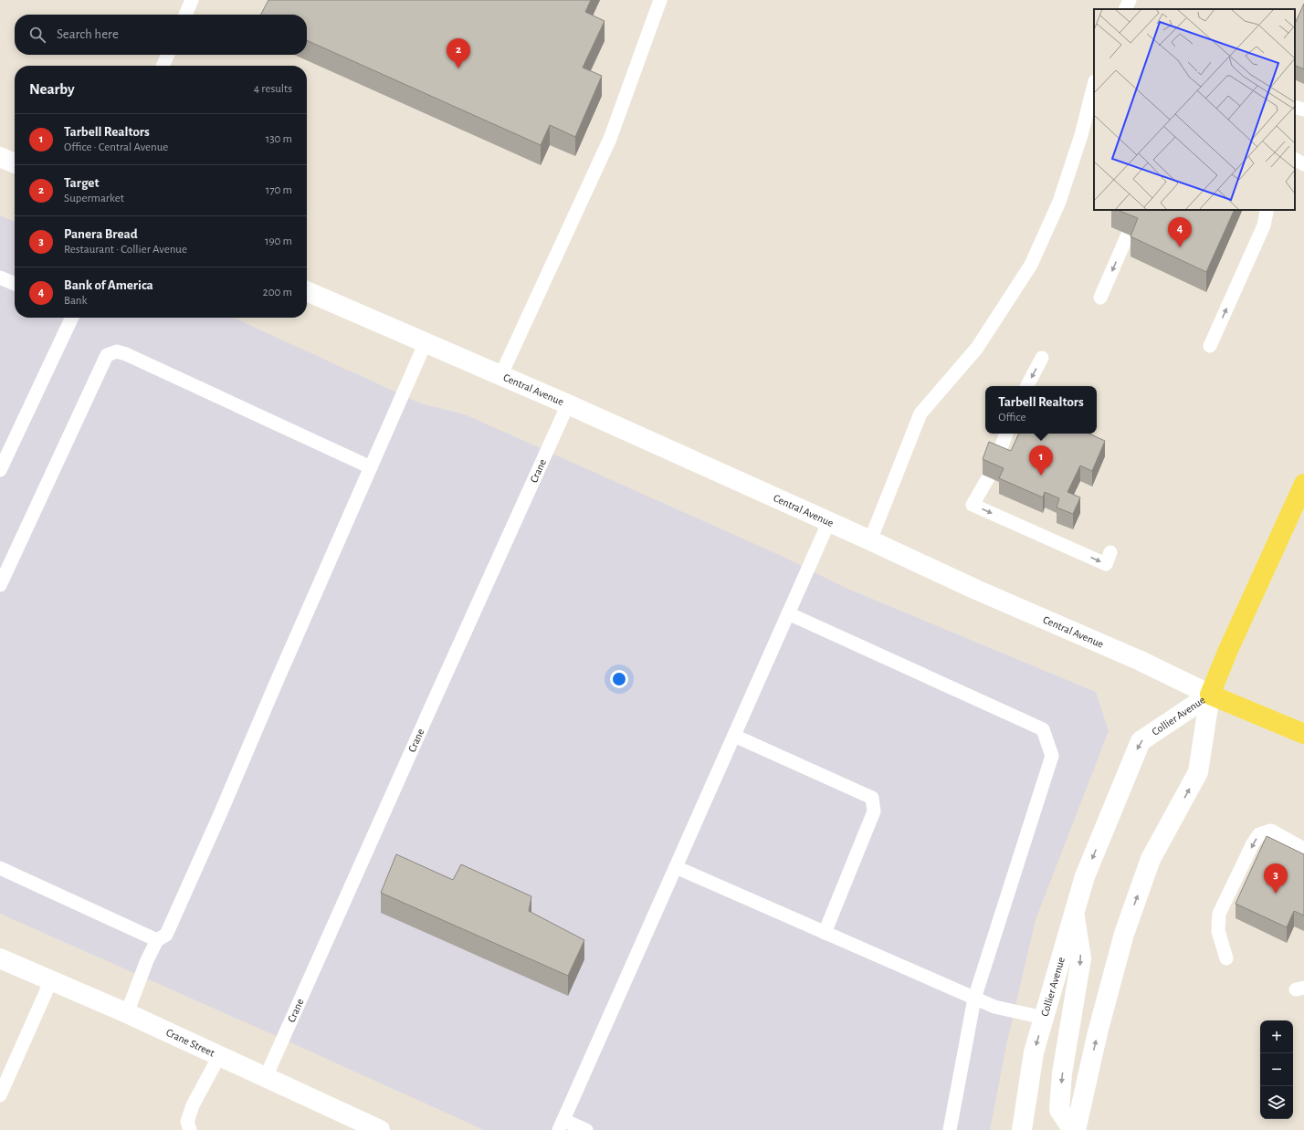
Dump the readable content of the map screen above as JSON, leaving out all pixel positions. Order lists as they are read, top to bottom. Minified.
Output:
{"streets":{"main road":["Central Avenue"],"street":["Collier Avenue","Crane Street"],"lane":["Crane"]},"crossings":[["Central Avenue","Crane"],["Central Avenue","Collier Avenue"],["Crane","Crane Street"]],"page":{"search":"Search here","pins":["2","4","1","3"],"heading":["Nearby","4 results"],"list":[{"mark":"1","name":"Tarbell Realtors","note":"Office · Central Avenue","value":"130 m"},{"mark":"2","name":"Target","note":"Supermarket","value":"170 m"},{"mark":"3","name":"Panera Bread","note":"Restaurant · Collier Avenue","value":"190 m"},{"mark":"4","name":"Bank of America","note":"Bank","value":"200 m"}],"popup":["Tarbell Realtors","Office"],"map_buttons":["+","−"]}}
